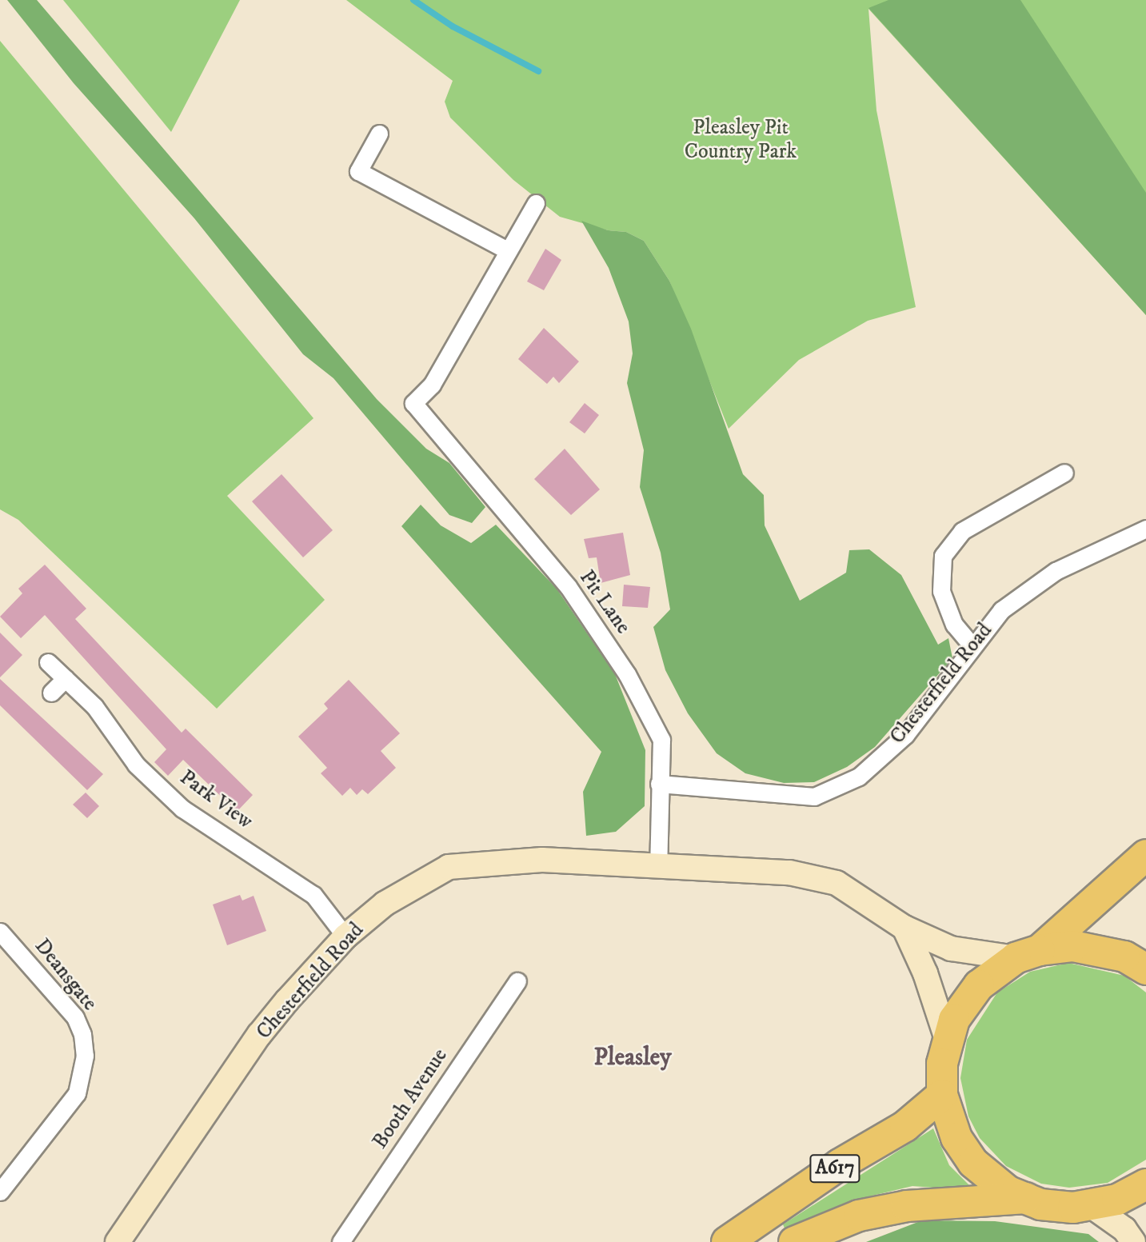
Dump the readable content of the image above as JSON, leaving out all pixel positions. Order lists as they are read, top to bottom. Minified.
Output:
{"streets":{"highway":["A617"],"street":["Pit Lane","Chesterfield Road","Park View","Deansgate","Booth Avenue"]},"crossings":[["Pit Lane","Chesterfield Road"],["Chesterfield Road","Park View"]],"districts":["Pleasley"],"parks":["Pleasley Pit Country Park"]}
